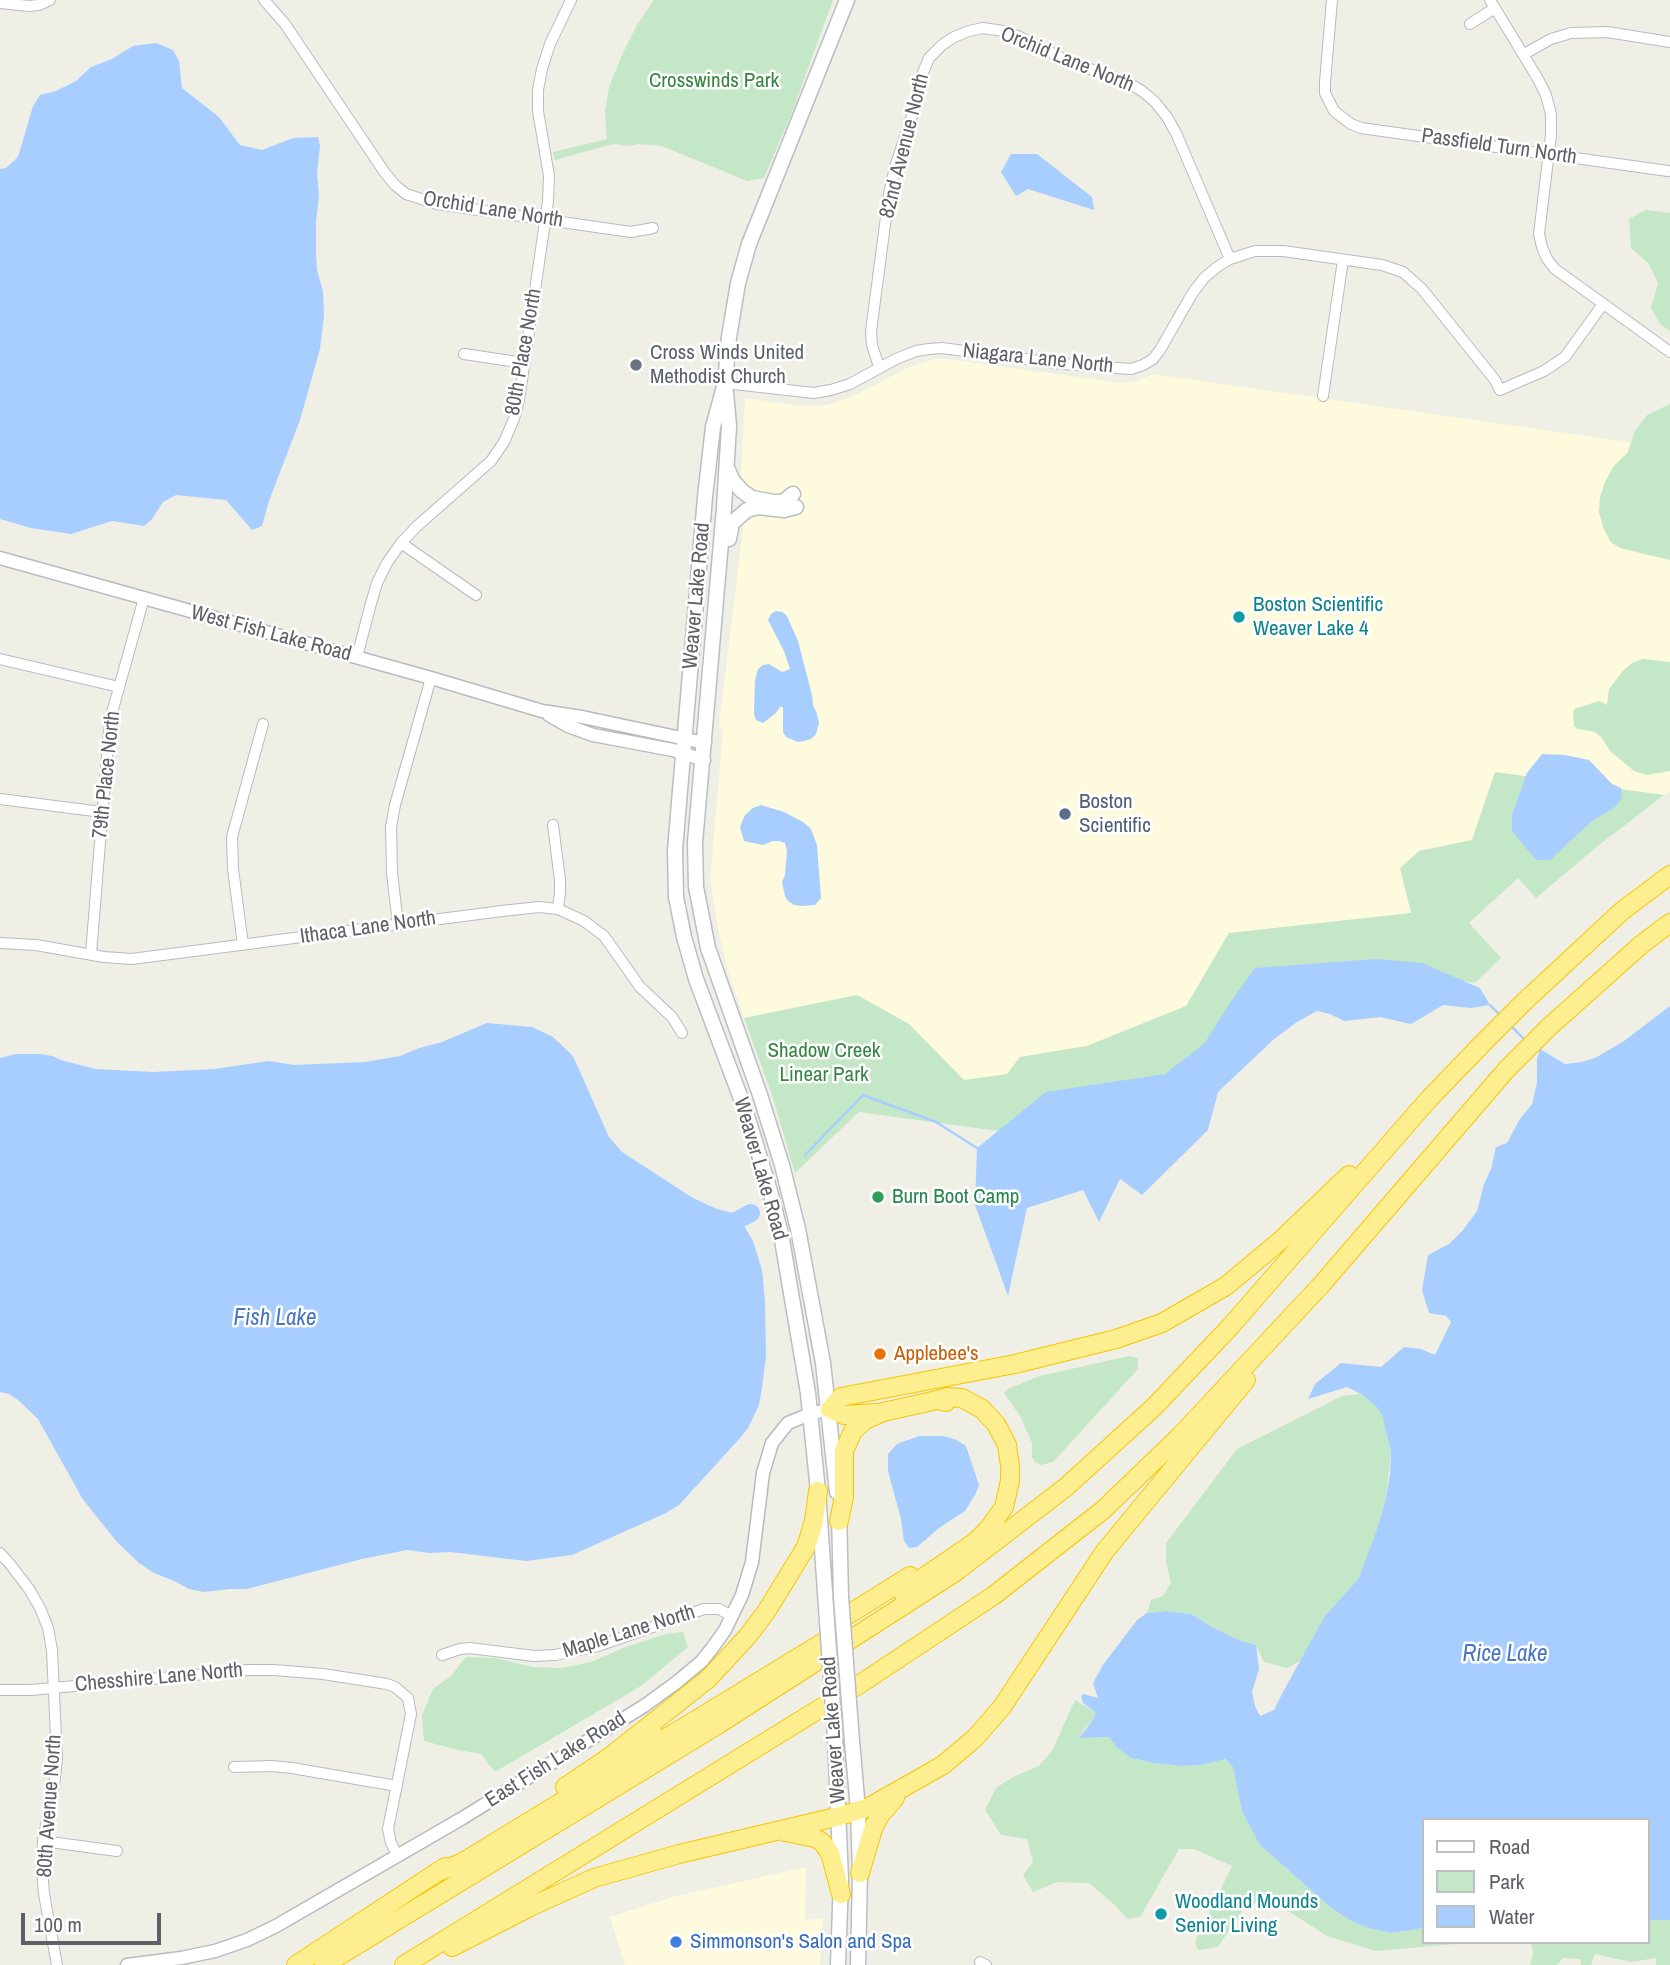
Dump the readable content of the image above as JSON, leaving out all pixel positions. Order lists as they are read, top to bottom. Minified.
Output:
{"streets":{"main road":["Weaver Lake Road"],"street":["Orchid Lane North","82nd Avenue North","Passfield Turn North","80th Place North","Niagara Lane North","West Fish Lake Road","79th Place North","Ithaca Lane North","Maple Lane North","Chesshire Lane North","East Fish Lake Road","80th Avenue North"]},"crossings":[["Orchid Lane North","82nd Avenue North"],["Orchid Lane North","80th Place North"],["Orchid Lane North","Niagara Lane North"],["82nd Avenue North","Niagara Lane North"],["80th Place North","West Fish Lake Road"],["Niagara Lane North","Weaver Lake Road"],["Weaver Lake Road","West Fish Lake Road"],["Weaver Lake Road","East Fish Lake Road"],["West Fish Lake Road","79th Place North"],["79th Place North","Ithaca Lane North"],["Maple Lane North","East Fish Lake Road"],["Chesshire Lane North","80th Avenue North"]],"water":["Fish Lake","Rice Lake"],"parks":["Crosswinds Park","Shadow Creek Linear Park"],"places":["Cross Winds United Methodist Church","Boston Scientific Weaver Lake 4","Boston Scientific","Burn Boot Camp","Applebee's","Woodland Mounds Senior Living","Simmonson's Salon and Spa"],"legend":["Road","Park","Water"],"scale_bar":"100 m"}
